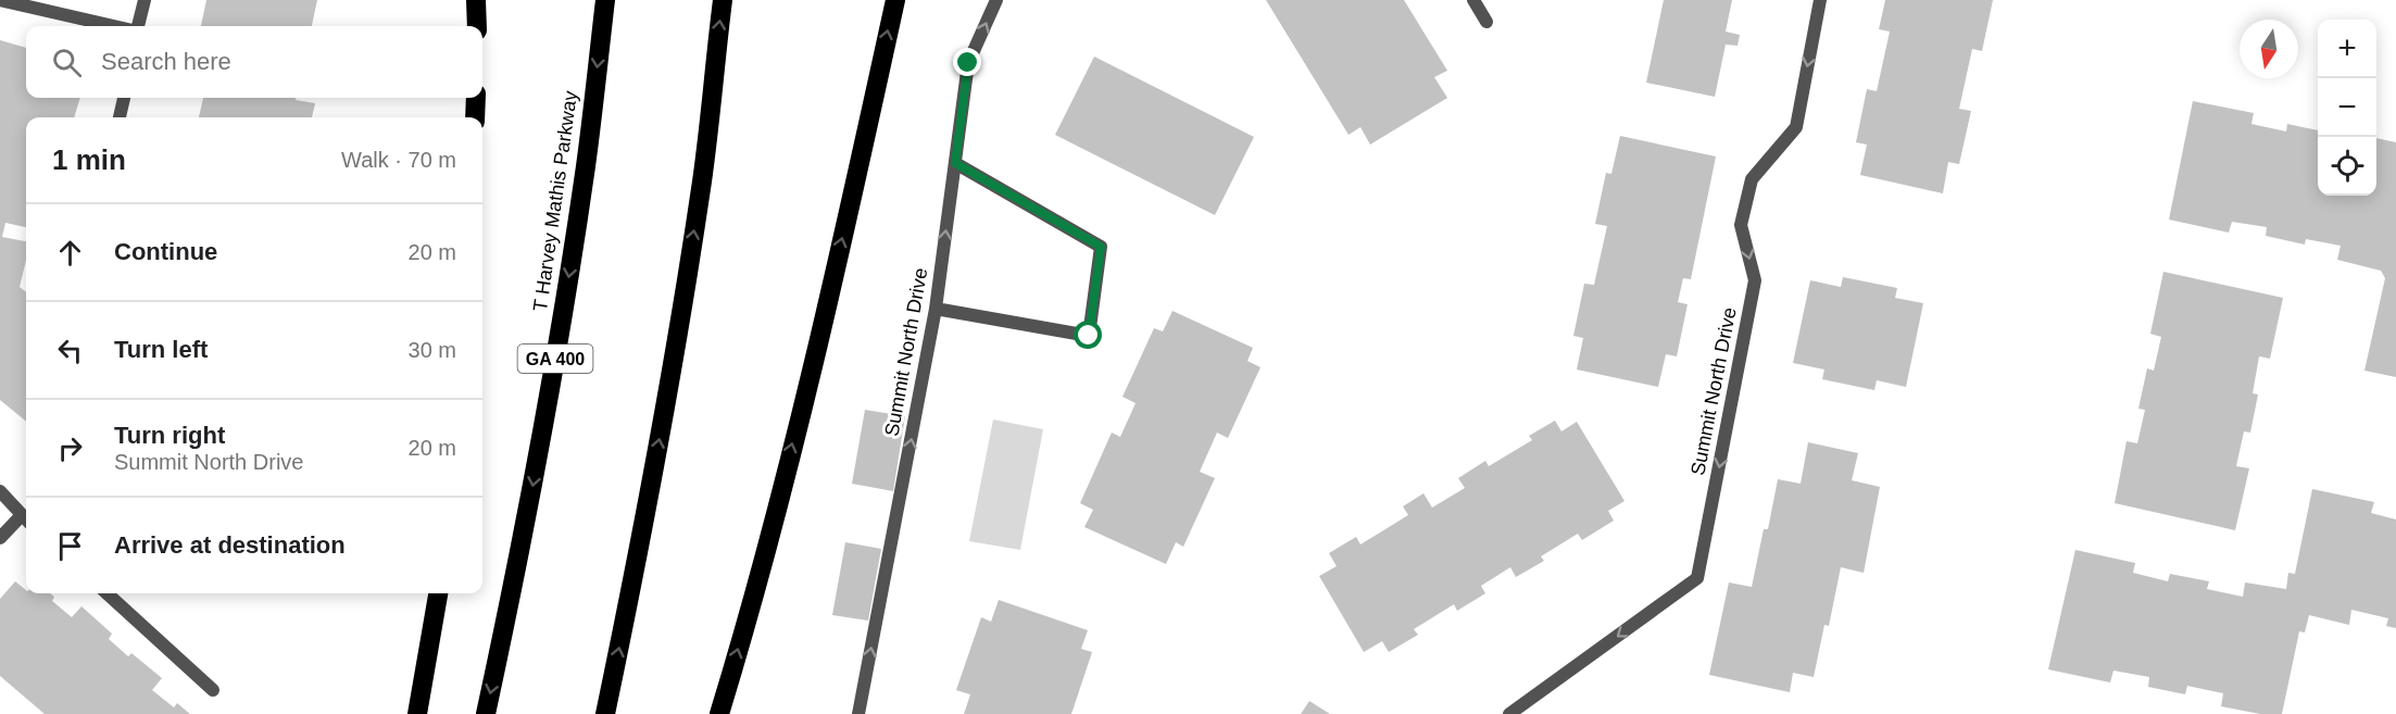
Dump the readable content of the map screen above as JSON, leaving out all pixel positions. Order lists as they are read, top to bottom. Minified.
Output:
{"streets":{"highway":["T Harvey Mathis Parkway","GA 400"],"street":["Summit North Drive"]},"north":"bottom","page":{"map_buttons":["+","−"],"search":"Search here","heading":["1 min","Walk · 70 m"],"list":[["Continue","20 m"],["Turn left","30 m"],["Turn right","Summit North Drive","20 m"],"Arrive at destination"]}}
